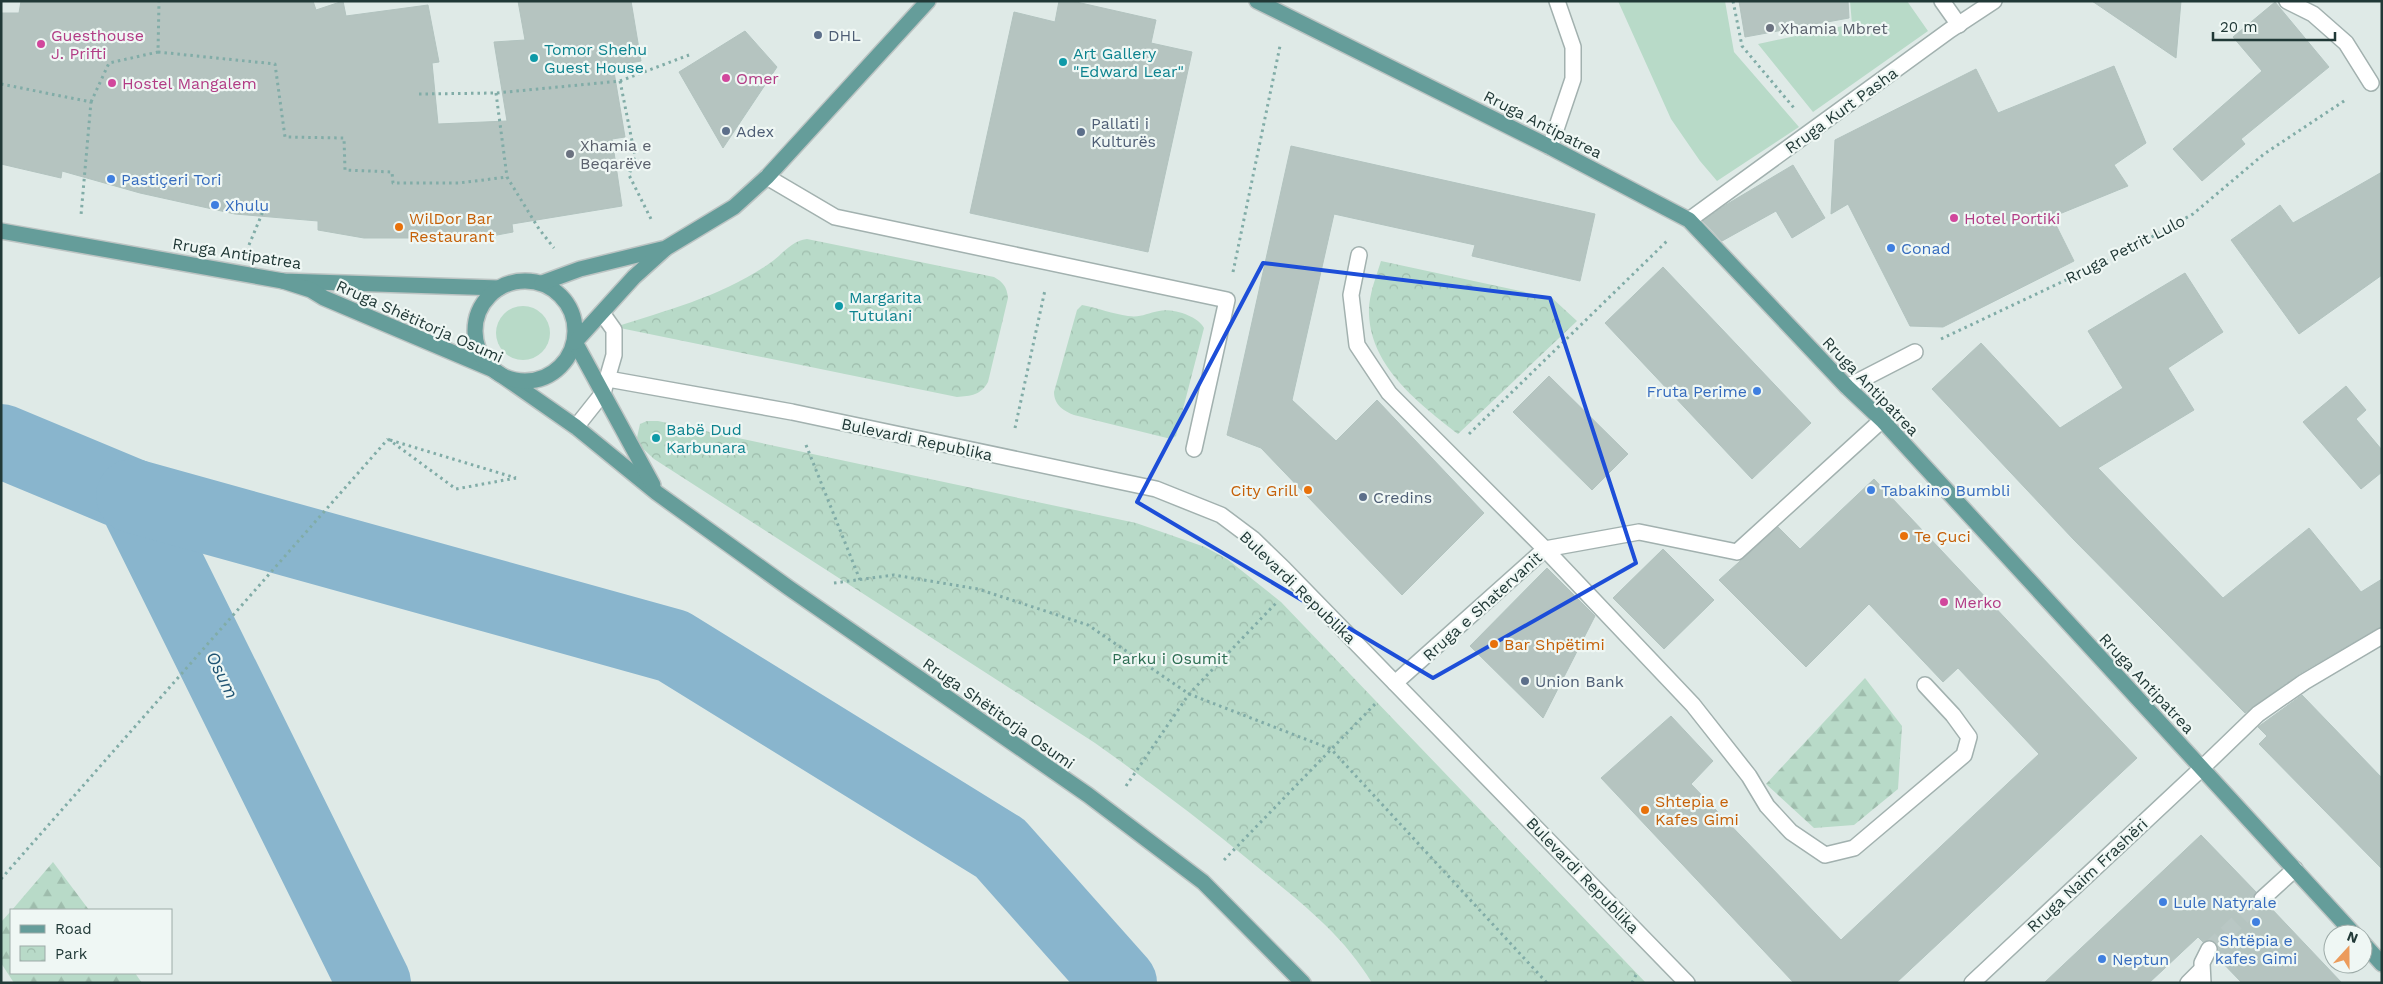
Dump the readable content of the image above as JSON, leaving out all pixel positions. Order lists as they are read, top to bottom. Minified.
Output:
{"streets":{"main road":["Rruga Antipatrea","Rruga Shëtitorja Osumi"],"street":["Rruga Kurt Pasha","Bulevardi Republika","Rruga e Shatervanit","Rruga Naim Frashëri"],"path":["Rruga Petrit Lulo"]},"crossings":[["Rruga Kurt Pasha","Rruga Antipatrea"],["Rruga Antipatrea","Rruga Shëtitorja Osumi"],["Rruga Antipatrea","Rruga e Shatervanit"],["Rruga Antipatrea","Rruga Naim Frashëri"],["Rruga Shëtitorja Osumi","Bulevardi Republika"],["Bulevardi Republika","Rruga e Shatervanit"]],"water":["Osum"],"parks":["Parku i Osumit"],"places":["Xhamia Mbret","DHL","Guesthouse J. Prifti","Tomor Shehu Guest House","Art Gallery \"Edward Lear\"","Omer","Hostel Mangalem","Adex","Pallati i Kulturës","Xhamia e Beqarëve","Pastiçeri Tori","Xhulu","Hotel Portiki","WilDor Bar Restaurant","Conad","Margarita Tutulani","Fruta Perime","Babë Dud Karbunara","City Grill","Tabakino Bumbli","Credins","Te Çuci","Merko","Bar Shpëtimi","Union Bank","Shtepia e Kafes Gimi","Lule Natyrale","Shtëpia e kafes Gimi","Neptun"],"legend":["Road","Park"],"scale_bar":"20 m","north":"top"}
